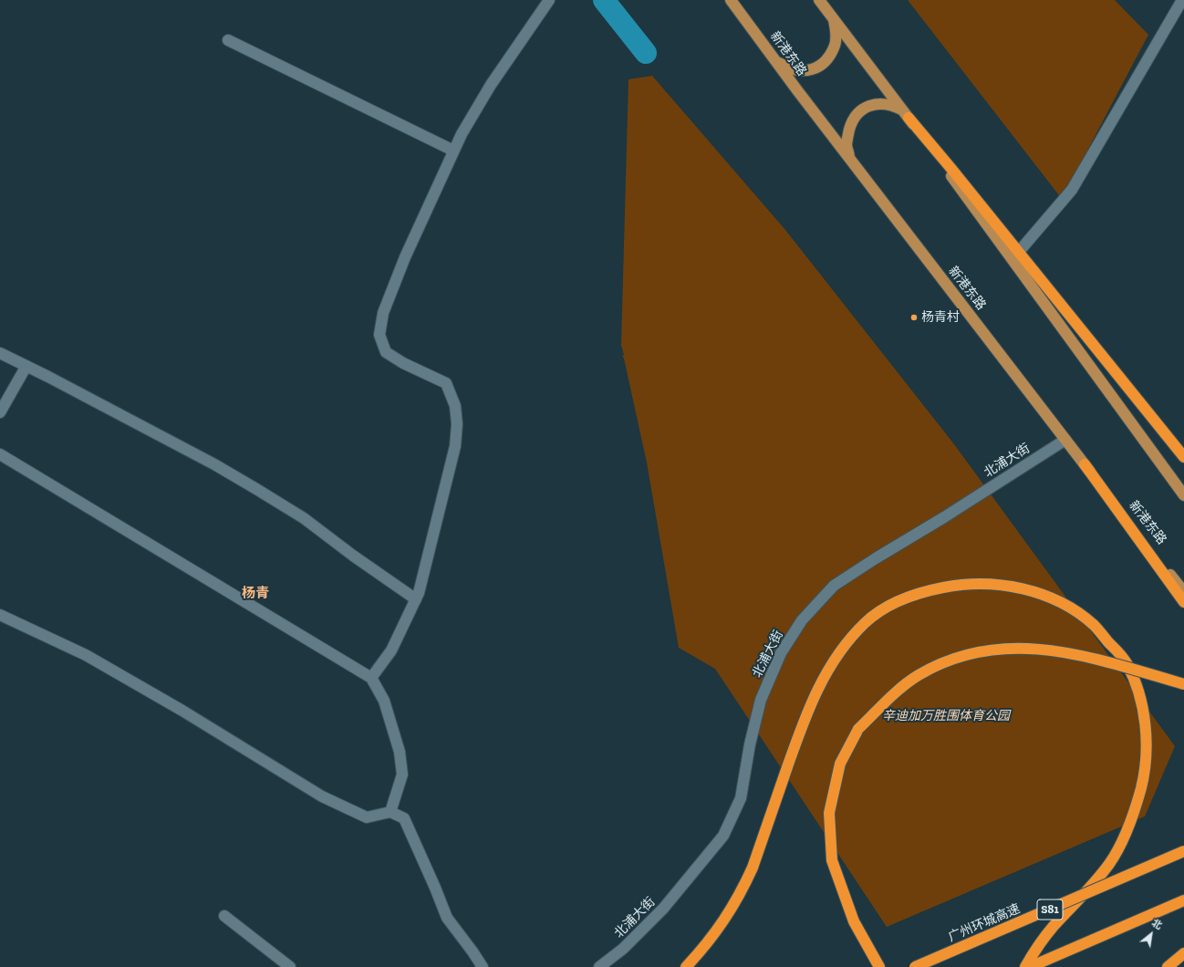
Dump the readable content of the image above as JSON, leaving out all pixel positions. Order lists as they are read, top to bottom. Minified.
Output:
{"streets":{"highway":["S81","广州环城高速"],"main road":["新港东路"],"street":["北浦大街"]},"crossings":[["新港东路","北浦大街"]],"districts":["杨青"],"parks":["辛迪加万胜围体育公园"],"places":["杨青村"],"north":"top right"}
